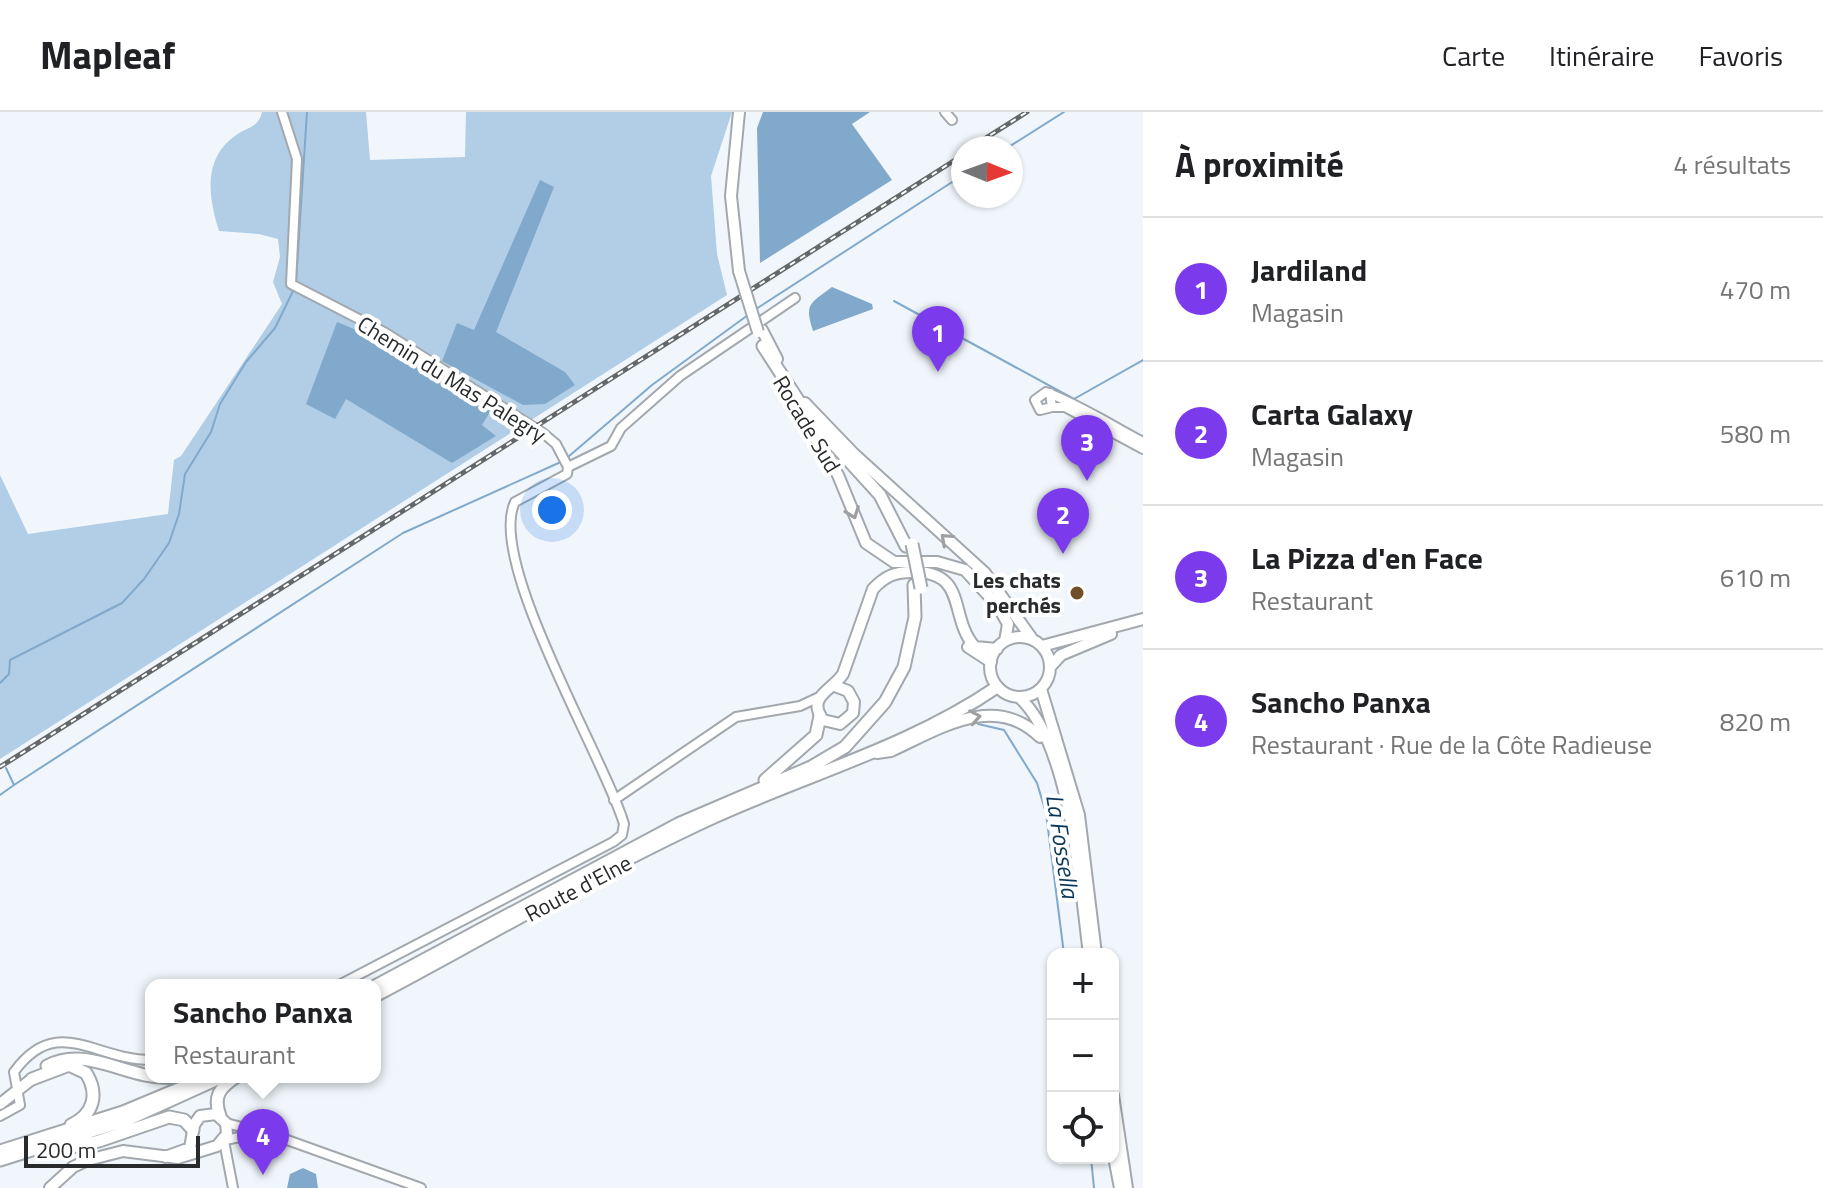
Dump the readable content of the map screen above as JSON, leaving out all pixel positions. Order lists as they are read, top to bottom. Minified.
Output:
{"streets":{"highway":["Route d'Elne"],"main road":["Rocade Sud"],"street":["Chemin du Mas Palegry"]},"water":["La Fossella"],"places":["Les chats perchés"],"scale_bar":"200 m","north":"right","page":{"header":"Mapleaf","nav":["Carte","Itinéraire","Favoris"],"heading":["À proximité","4 résultats"],"list":[{"mark":"1","name":"Jardiland","note":"Magasin","value":"470 m"},{"mark":"2","name":"Carta Galaxy","note":"Magasin","value":"580 m"},{"mark":"3","name":"La Pizza d'en Face","note":"Restaurant","value":"610 m"},{"mark":"4","name":"Sancho Panxa","note":"Restaurant · Rue de la Côte Radieuse","value":"820 m"}],"pins":["1","3","2","4"],"map_buttons":["+","−"],"popup":["Sancho Panxa","Restaurant"],"scale":"200 m"}}
